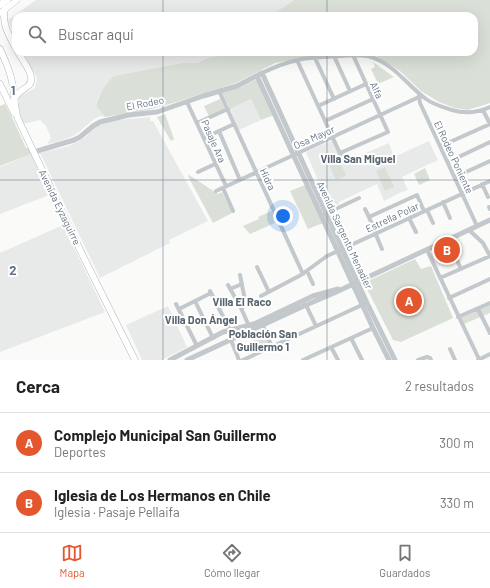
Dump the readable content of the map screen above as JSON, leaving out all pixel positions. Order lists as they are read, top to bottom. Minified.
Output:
{"streets":{"main road":["Avenida Eyzaguirre"],"street":["Alfa","El Rodeo","Osa Mayor","Pasaje Ara","El Rodeo Poniente","Hidra","Estrella Polar","Avenida Sargento Menadier"]},"crossings":[["Alfa","Osa Mayor"],["El Rodeo","Pasaje Ara"],["El Rodeo","Hidra"],["El Rodeo","Avenida Eyzaguirre"],["El Rodeo","Avenida Sargento Menadier"],["Osa Mayor","Pasaje Ara"],["Osa Mayor","El Rodeo Poniente"],["Osa Mayor","Hidra"],["Osa Mayor","Avenida Sargento Menadier"],["El Rodeo Poniente","Estrella Polar"],["Hidra","Estrella Polar"],["Estrella Polar","Avenida Sargento Menadier"]],"districts":["Villa San Miguel","Villa El Raco","Villa Don Ángel","Población San Guillermo 1"],"page":{"search":"Buscar aquí","pins":["B","A"],"heading":["Cerca","2 resultados"],"list":[{"mark":"A","name":"Complejo Municipal San Guillermo","note":"Deportes","value":"300 m"},{"mark":"B","name":"Iglesia de Los Hermanos en Chile","note":"Iglesia · Pasaje Pellaifa","value":"330 m"}],"nav":["Mapa","Cómo llegar","Guardados"]},"grid":{"rows":["1","2"]}}
